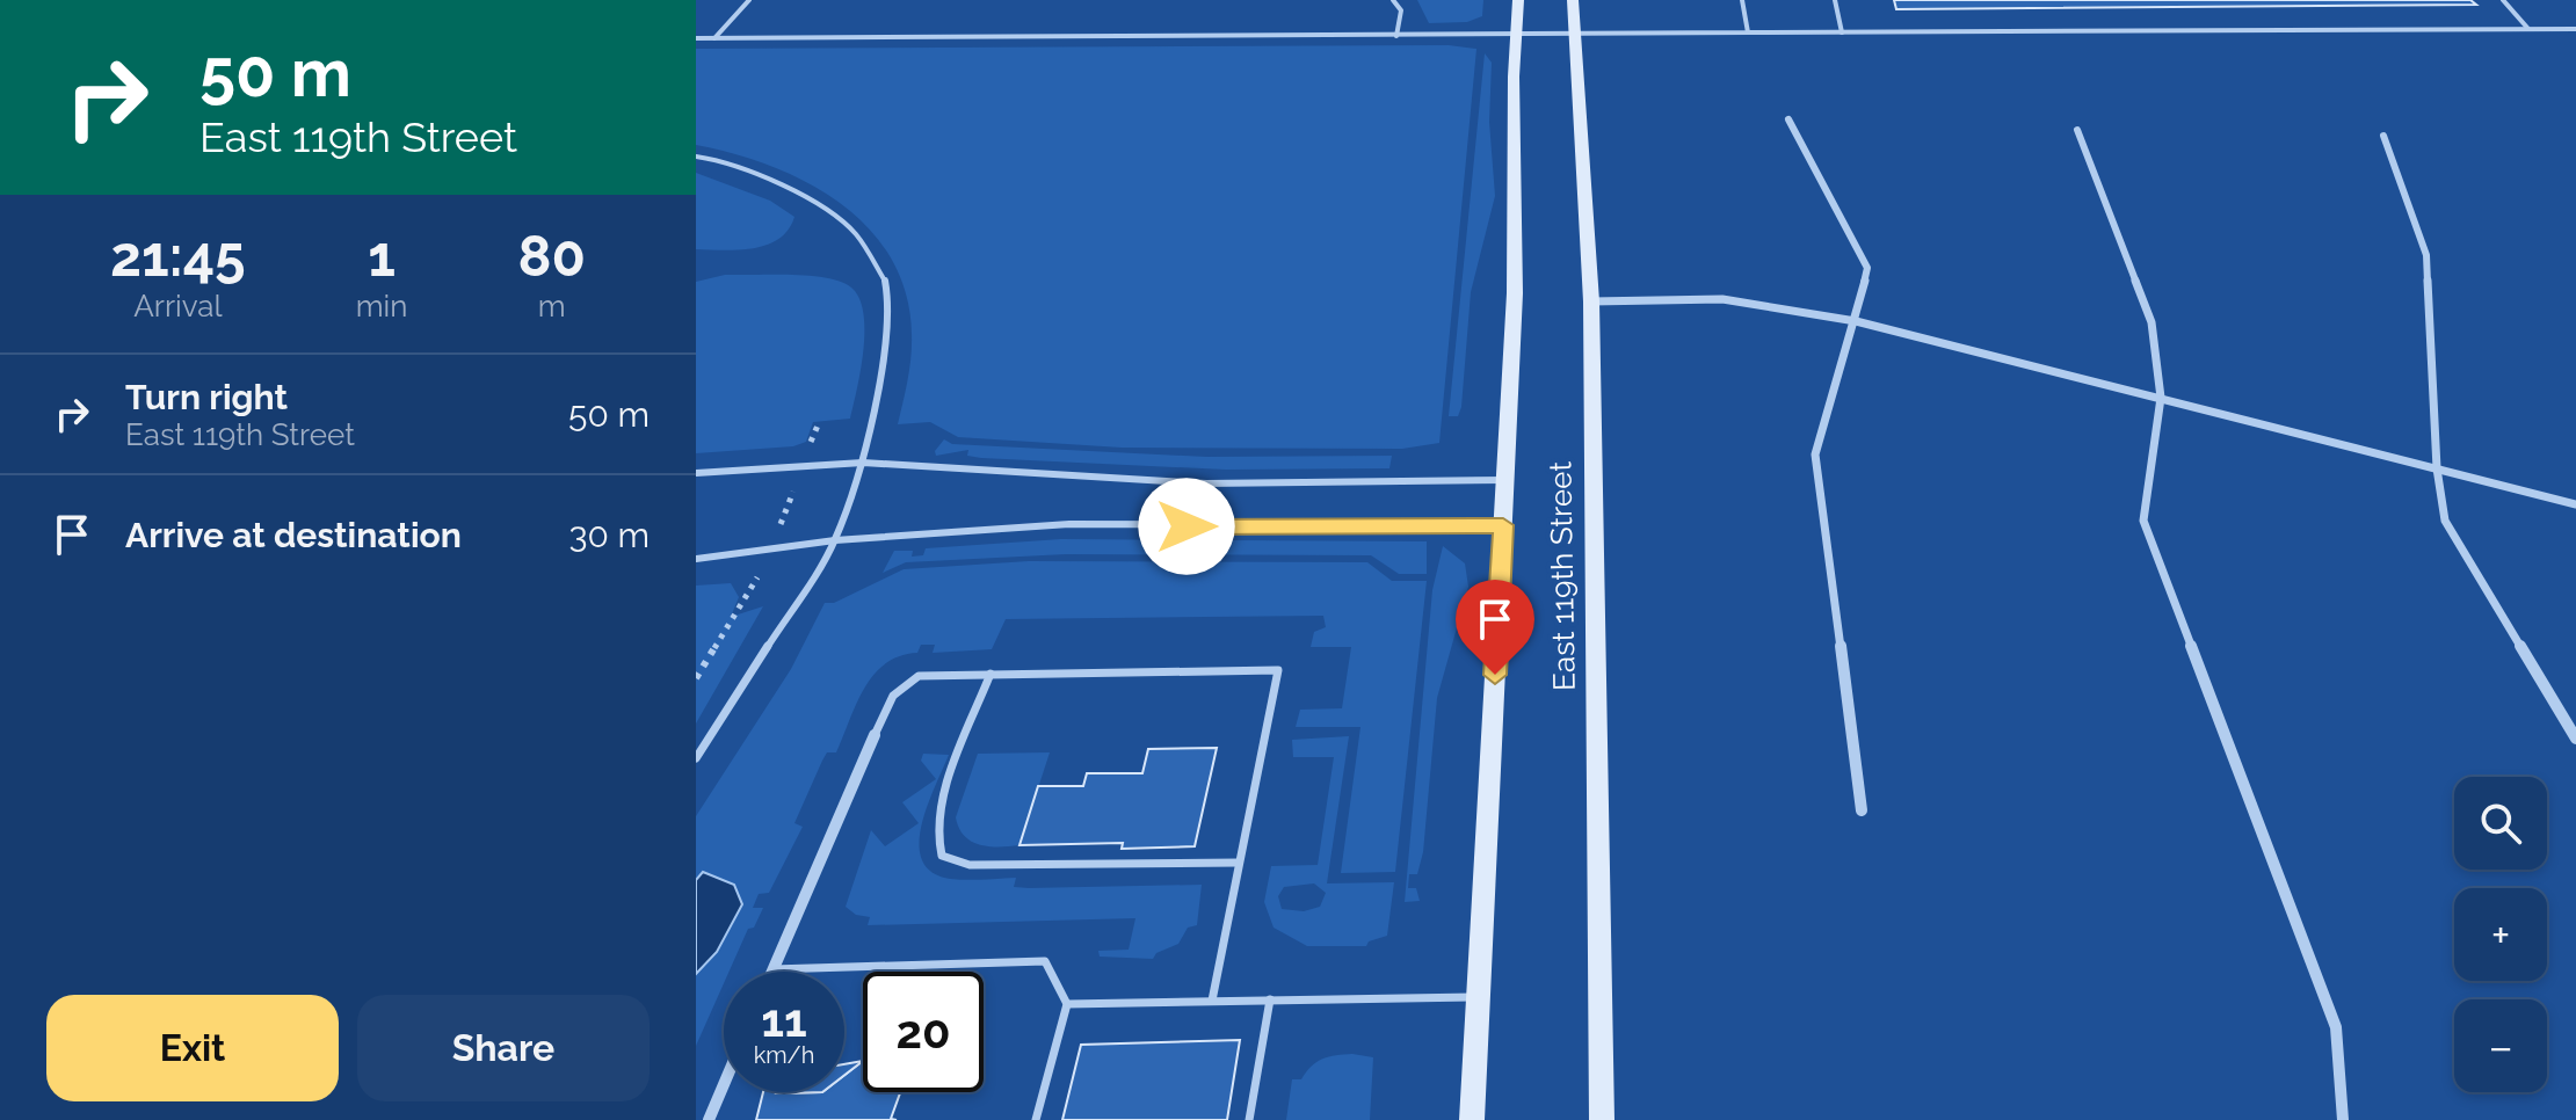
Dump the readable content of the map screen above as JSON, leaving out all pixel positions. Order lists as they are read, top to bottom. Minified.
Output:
{"streets":{"main road":["East 119th Street"]},"page":{"turn":["50 m","East 119th Street"],"eta":["21:45","Arrival","1","min","80","m"],"list":[{"name":"Turn right","note":"East 119th Street","value":"50 m"},{"name":"Arrive at destination","value":"30 m"}],"map_buttons":["+","−"],"speed":"11 km/h","limit":"20","buttons":["Exit","Share"]}}
